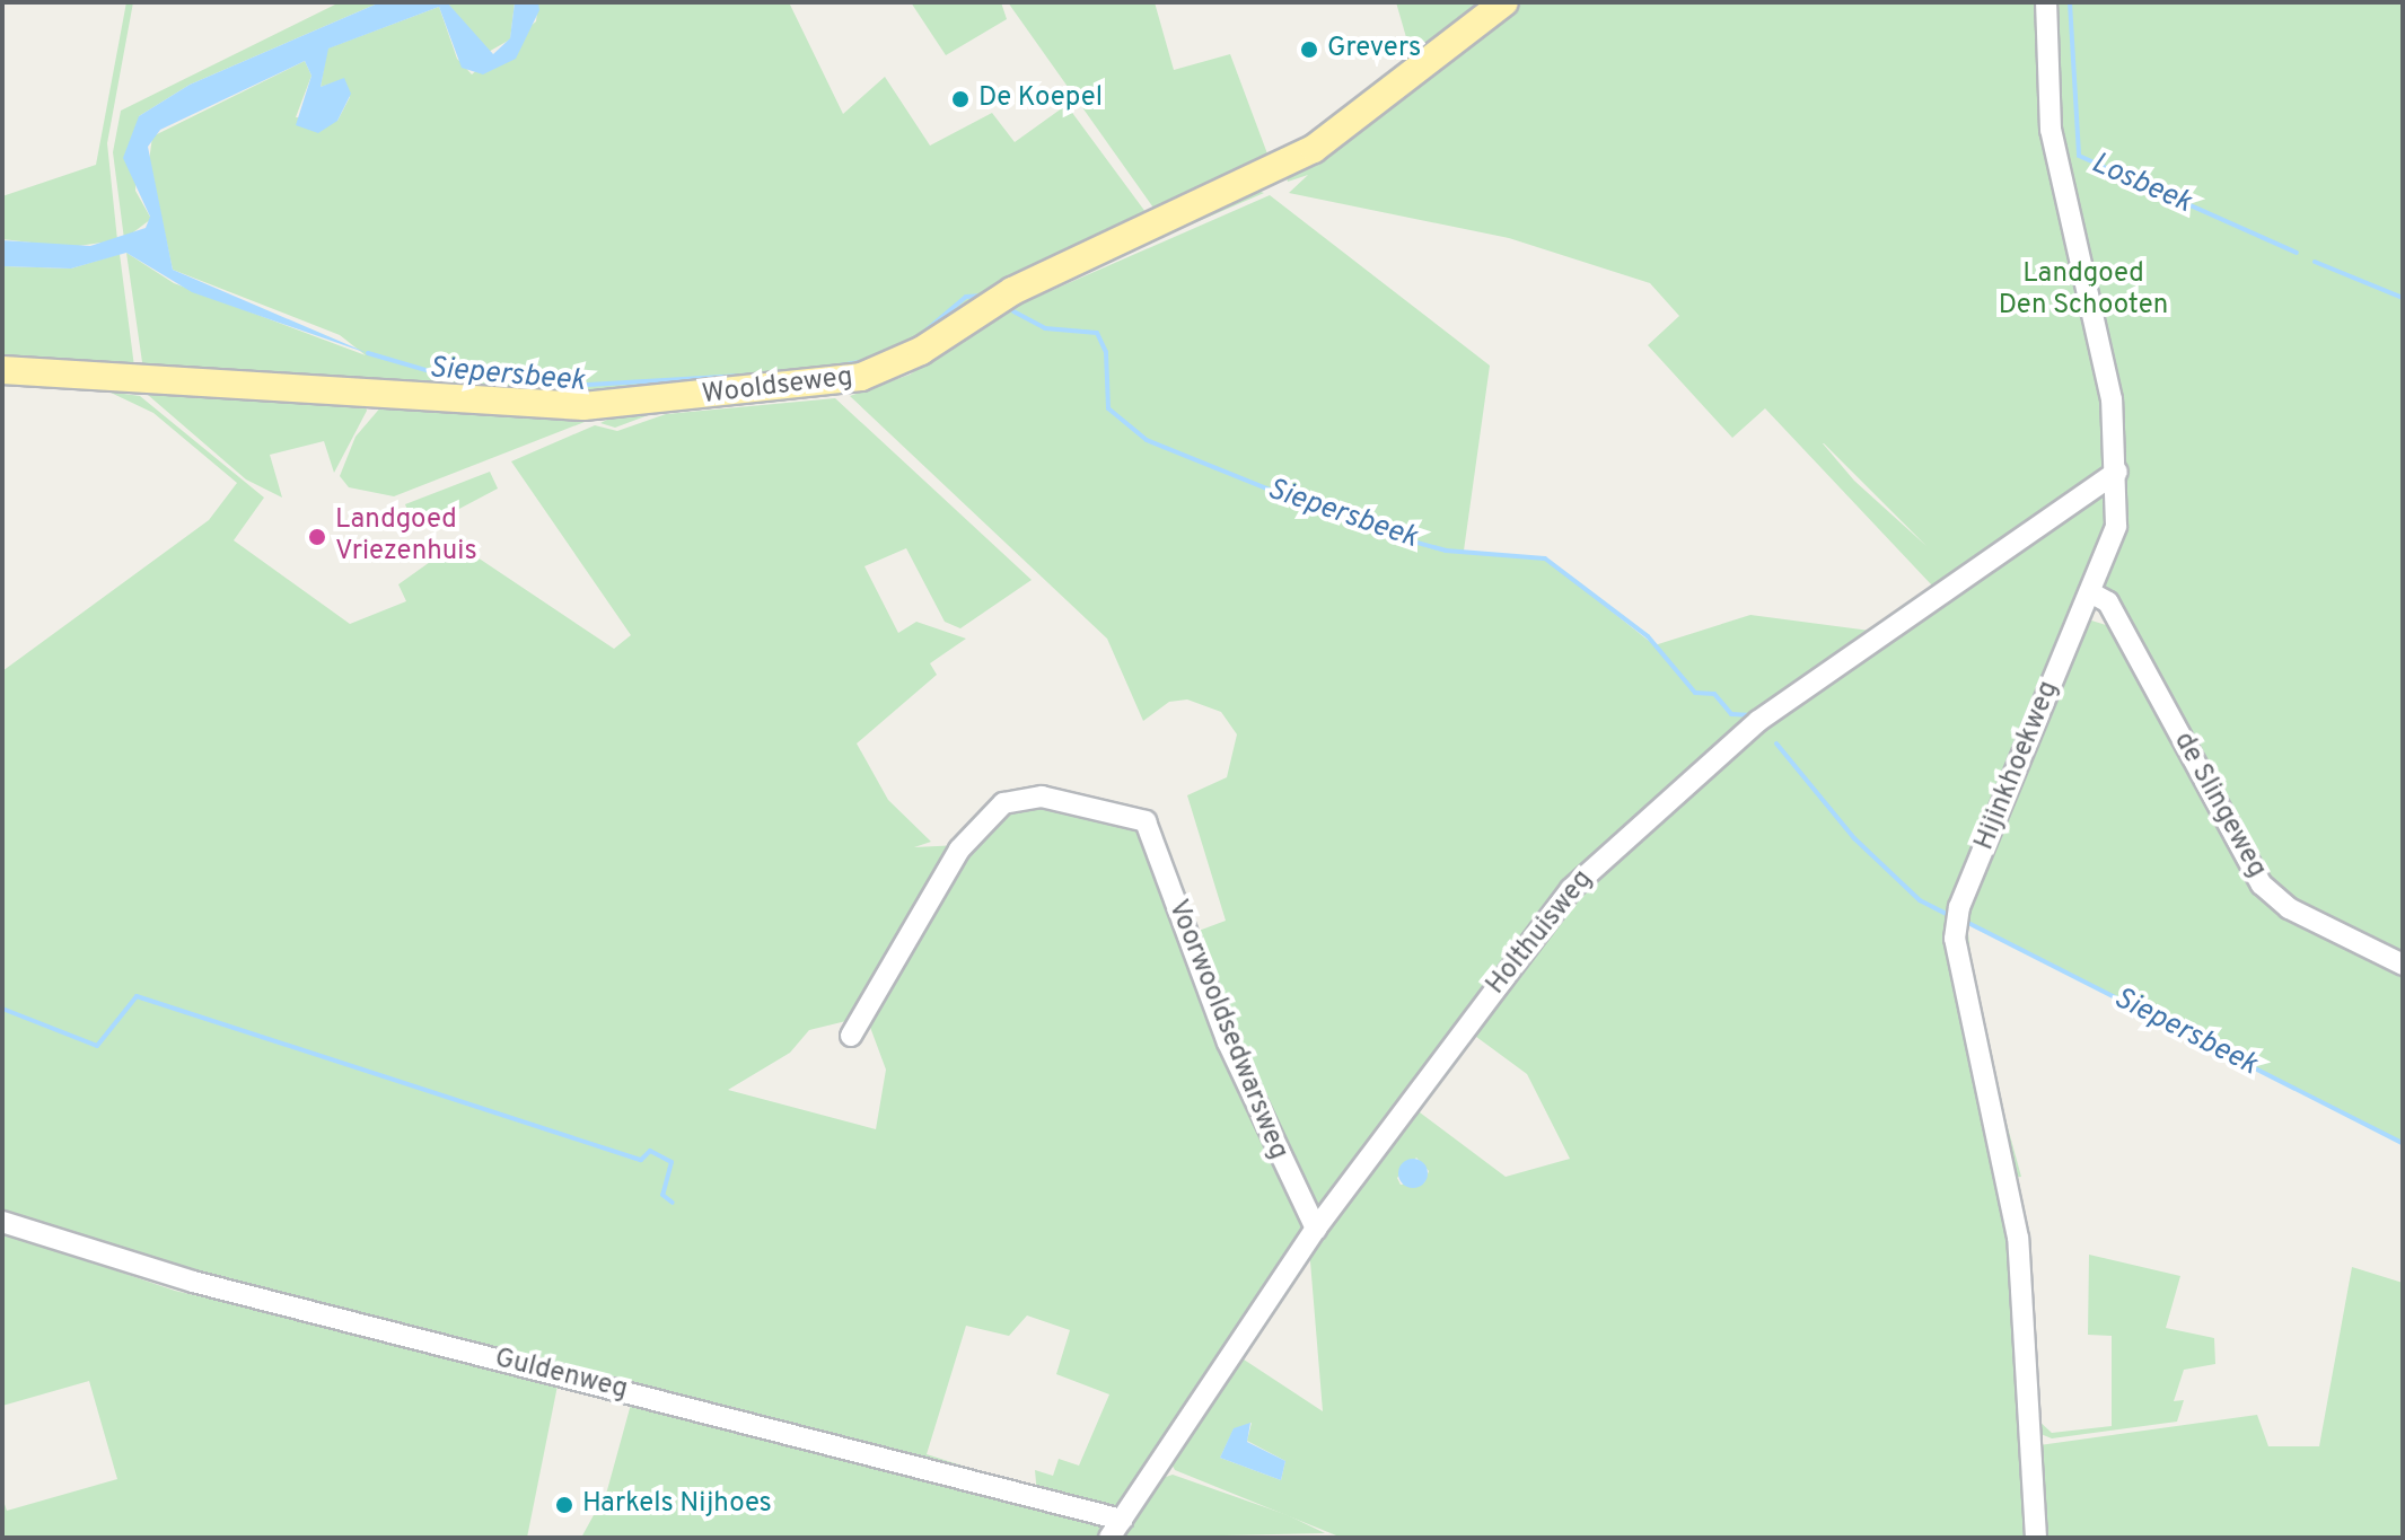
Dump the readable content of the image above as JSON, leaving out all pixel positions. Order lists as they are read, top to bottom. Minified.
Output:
{"streets":{"main road":["Wooldseweg"],"street":["Hijinkhoekweg","de Slingeweg","Holthuisweg","Voorwooldsedwarsweg","Guldenweg"]},"crossings":[["Hijinkhoekweg","de Slingeweg"],["Hijinkhoekweg","Holthuisweg"],["Holthuisweg","Voorwooldsedwarsweg"],["Holthuisweg","Guldenweg"]],"water":["Losbeek","Siepersbeek"],"parks":["Landgoed Den Schooten"],"places":["Grevers","De Koepel","Landgoed Vriezenhuis","Harkels Nijhoes"]}
